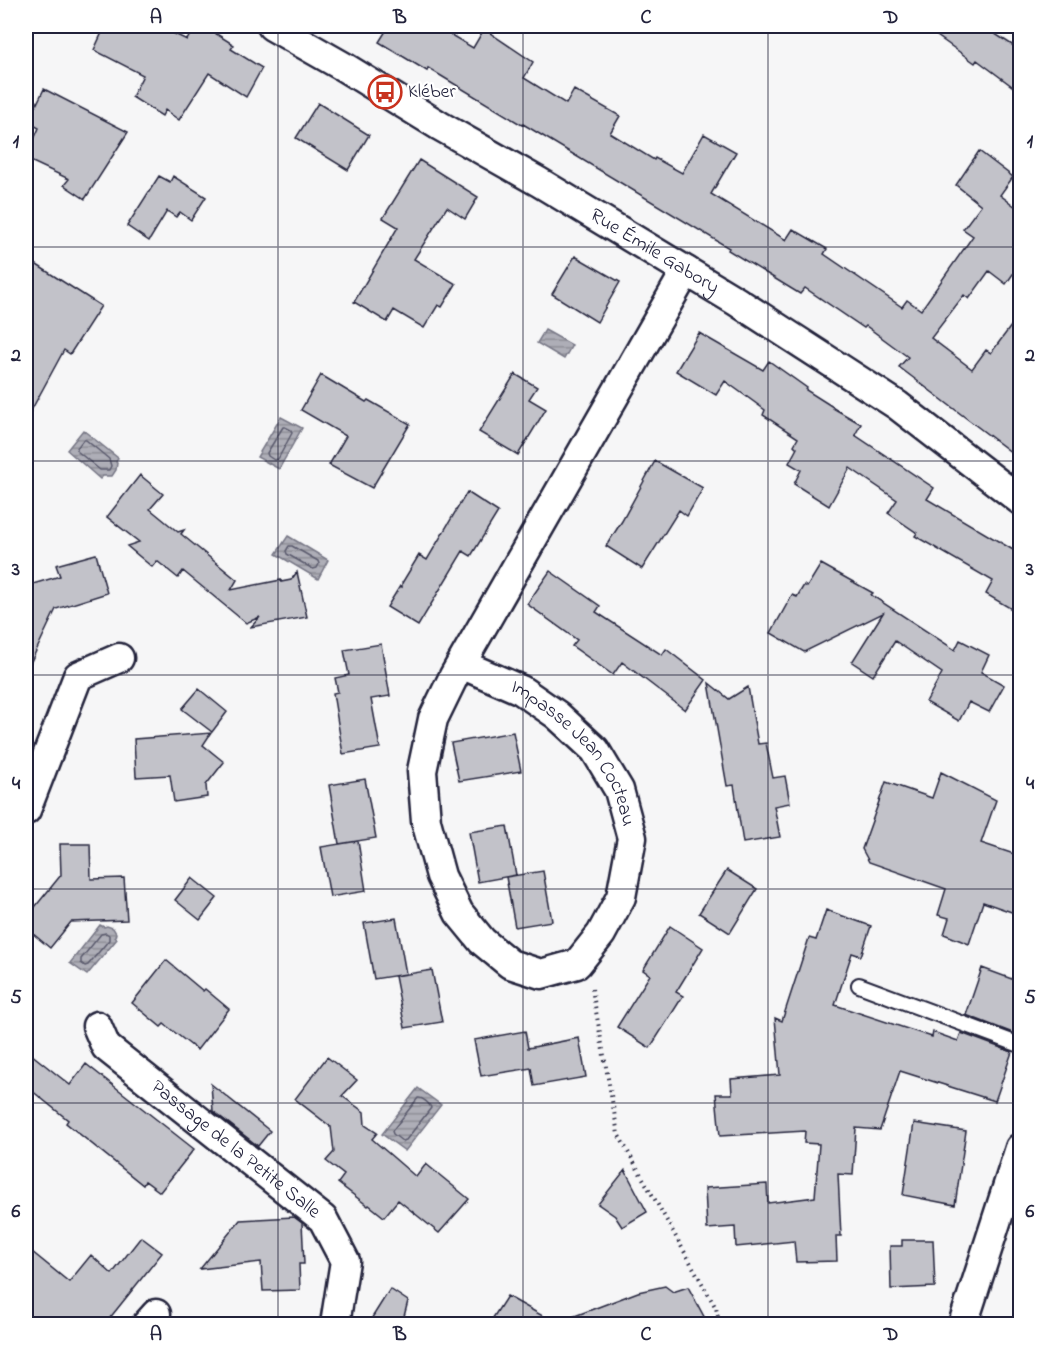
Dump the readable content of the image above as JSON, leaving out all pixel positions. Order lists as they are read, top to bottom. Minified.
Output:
{"streets":{"street":["Rue Émile Gabory","Impasse Jean Cocteau","Passage de la Petite Salle"]},"crossings":[["Rue Émile Gabory","Impasse Jean Cocteau"]],"places":{"bus stop":["Kléber"]},"grid":{"columns":["A","B","C","D"],"rows":["1","2","3","4","5","6"]}}
